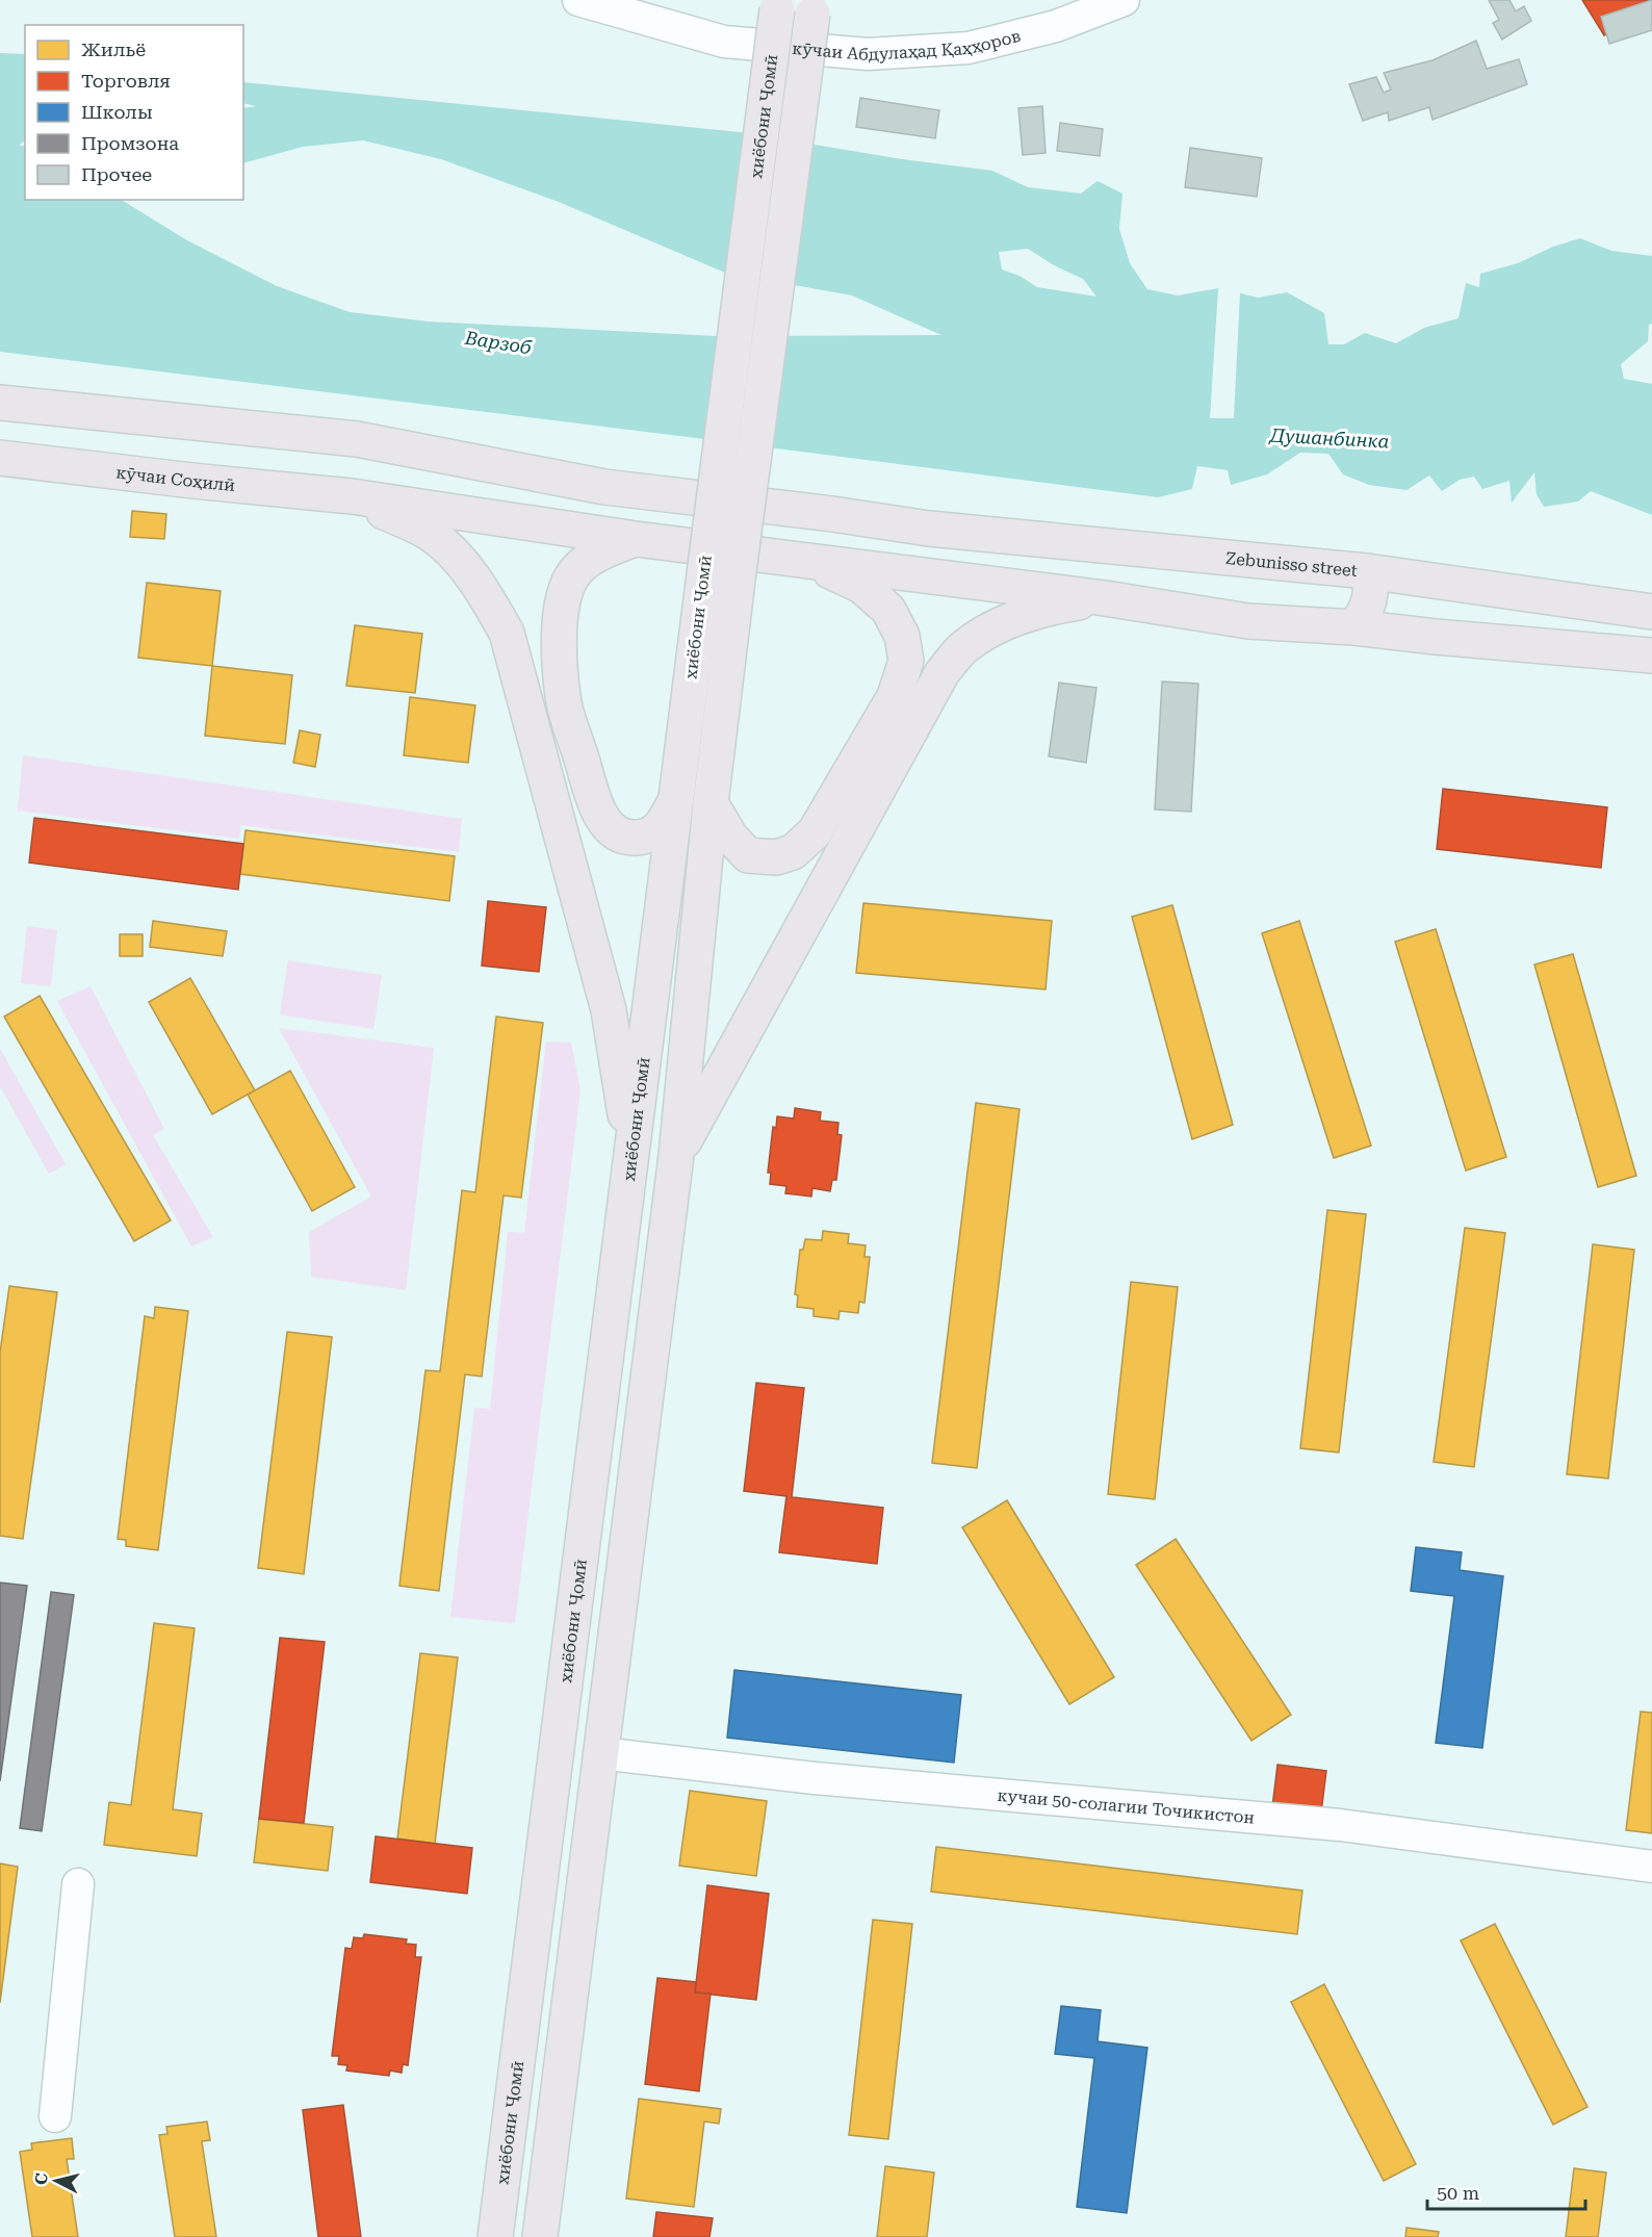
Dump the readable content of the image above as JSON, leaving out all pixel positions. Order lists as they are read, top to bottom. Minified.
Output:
{"streets":{"main road":["хиёбони Ҷомӣ","кӯчаи Соҳилӣ","Zebunisso street"],"street":["кӯчаи Абдулаҳад Қаҳҳоров","кучаи 50-солагии Точикистон"]},"crossings":[["хиёбони Ҷомӣ","кучаи 50-солагии Точикистон"]],"water":["Варзоб","Душанбинка"],"legend":["Жильё","Торговля","Школы","Промзона","Прочее"],"scale_bar":"50 m","north":"left"}
